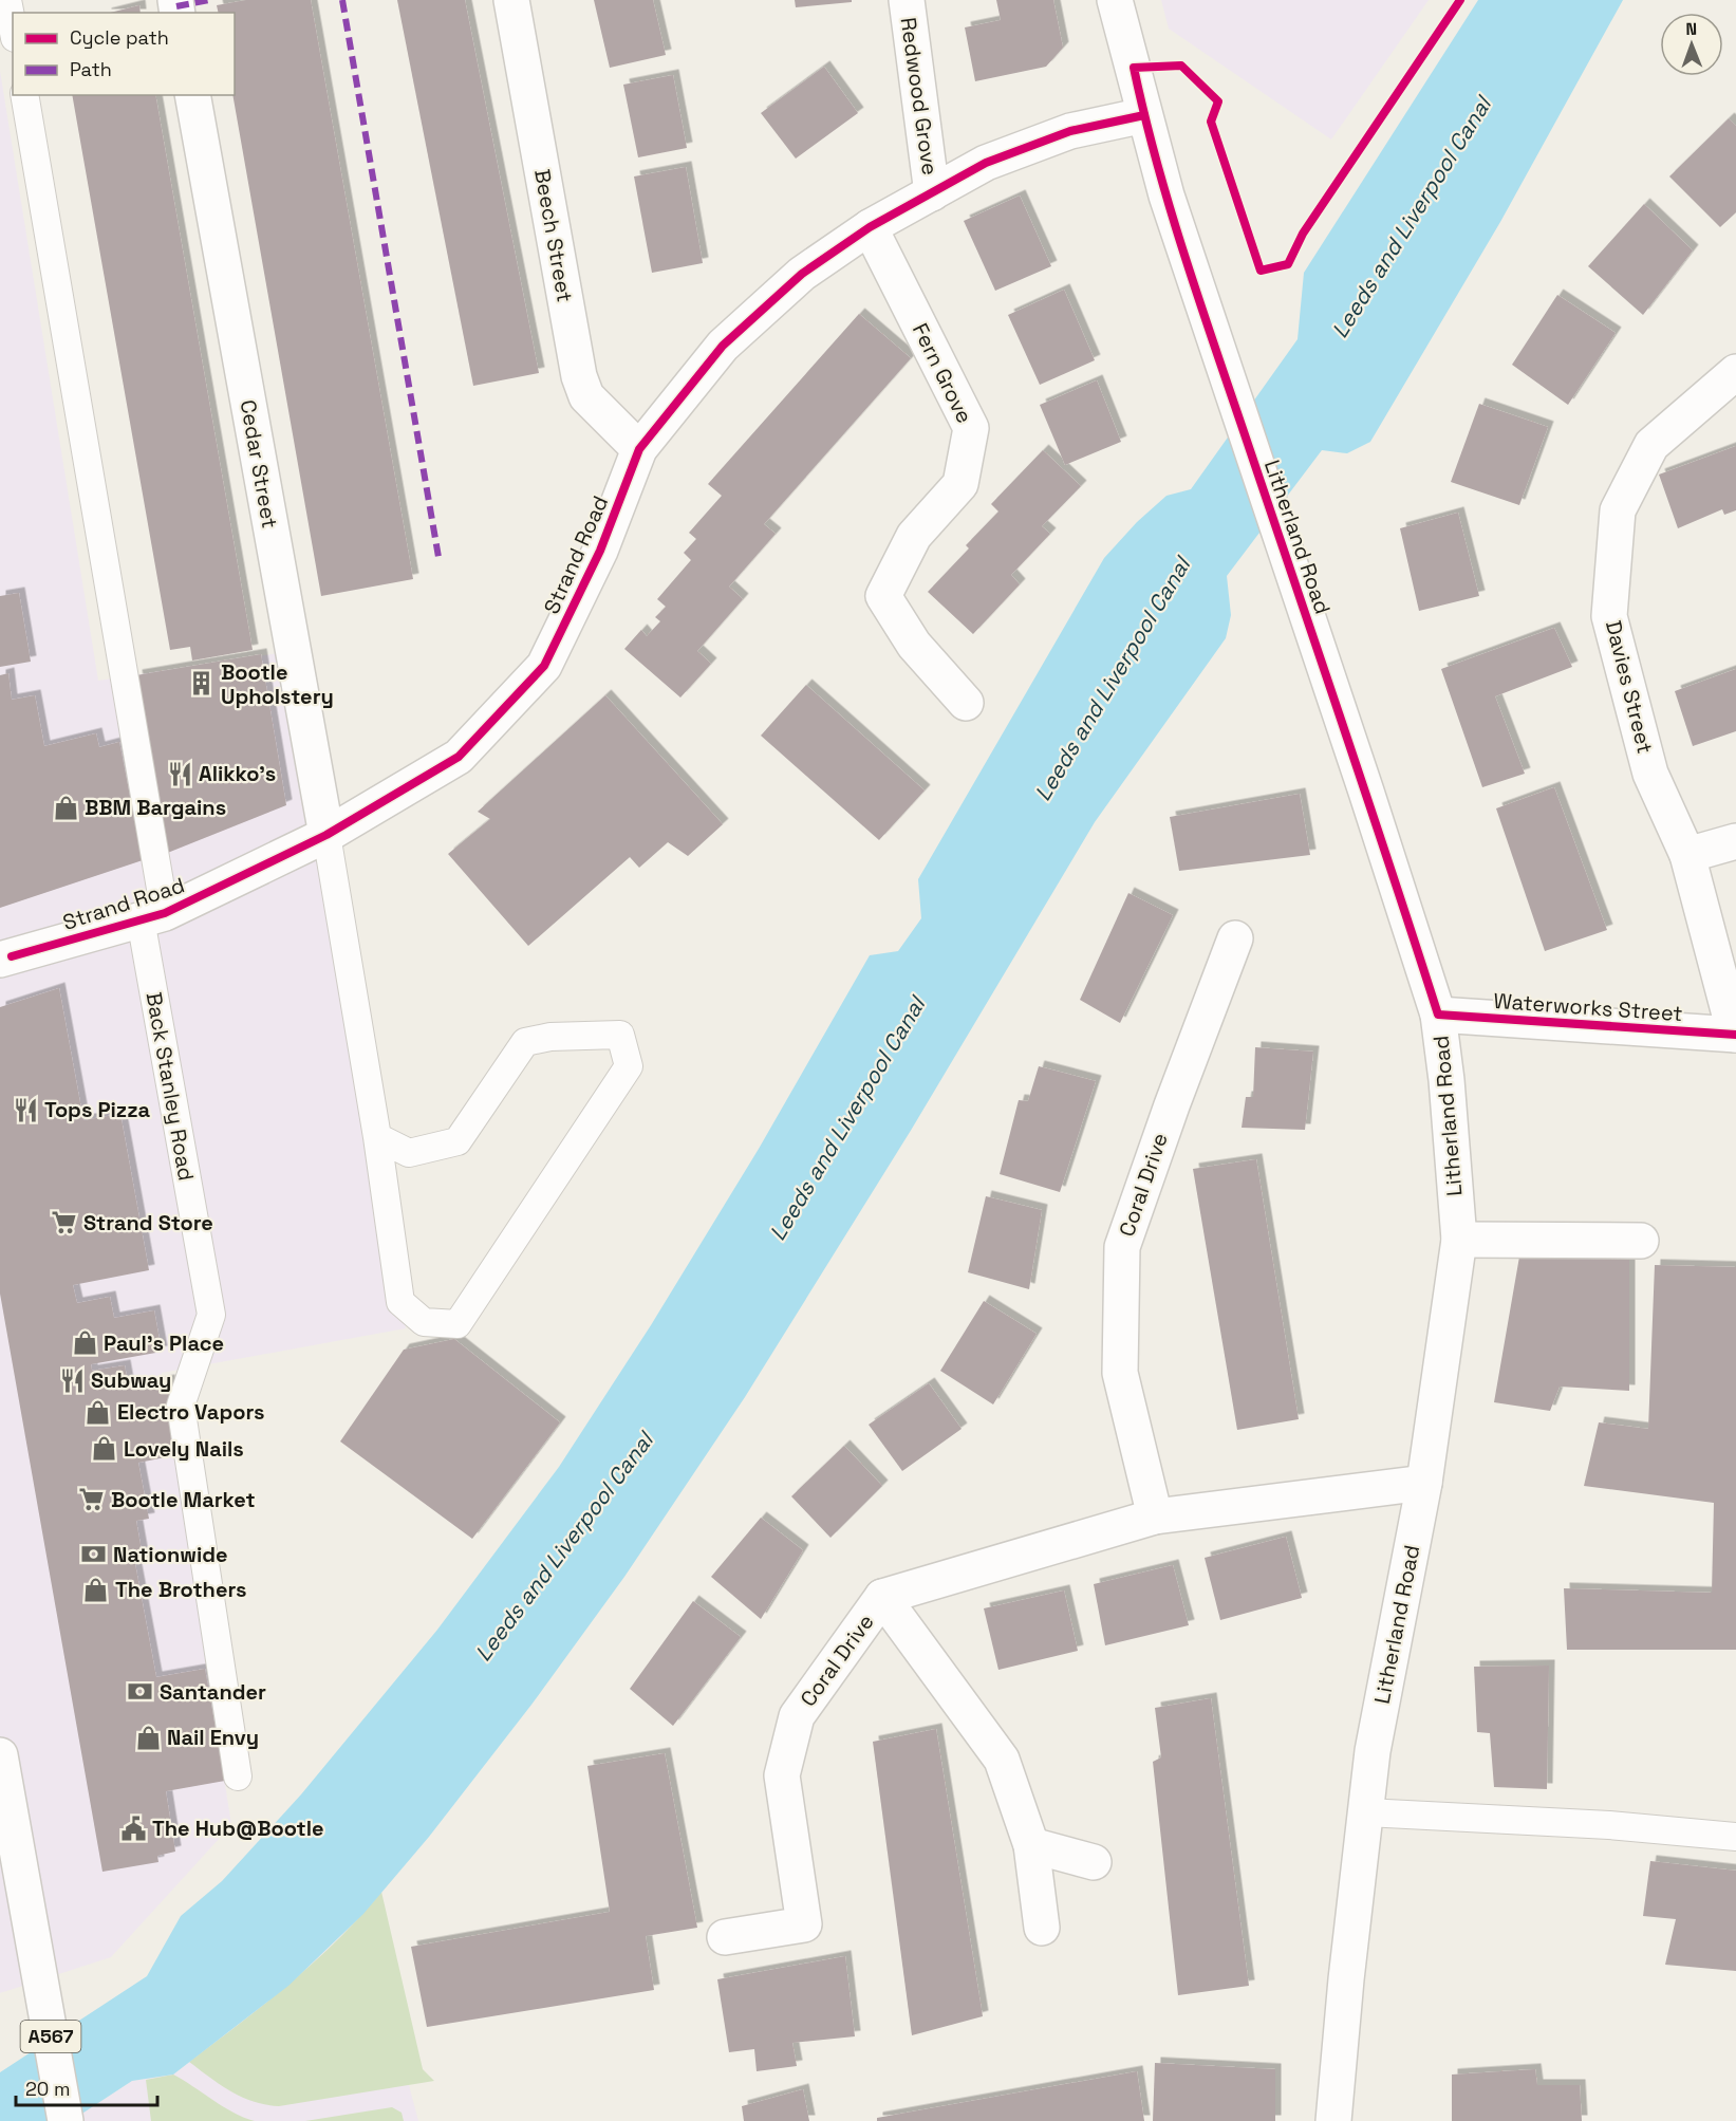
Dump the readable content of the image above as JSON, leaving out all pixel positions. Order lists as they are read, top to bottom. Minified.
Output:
{"streets":{"street":["Redwood Grove","Beech Street","Fern Grove","Cedar Street","Litherland Road","Strand Road","Davies Street","Waterworks Street","Coral Drive","A567"],"lane":["Back Stanley Road"]},"crossings":[["Redwood Grove","Strand Road"],["Beech Street","Strand Road"],["Fern Grove","Strand Road"],["Cedar Street","Strand Road"],["Litherland Road","Strand Road"],["Litherland Road","Waterworks Street"],["Litherland Road","Coral Drive"],["Strand Road","Back Stanley Road"],["Davies Street","Waterworks Street"]],"water":["Leeds and Liverpool Canal"],"places":{"building":["Bootle Upholstery"],"restaurant":["Alikko's","Tops Pizza","Subway"],"shop":["BBM Bargains","Paul's Place","Electro Vapors","Lovely Nails","The Brothers","Nail Envy"],"supermarket":["Strand Store","Bootle Market"],"bank":["Nationwide","Santander"],"public building":["The Hub@Bootle"]},"legend":["Cycle path","Path"],"scale_bar":"20 m","north":"top"}
